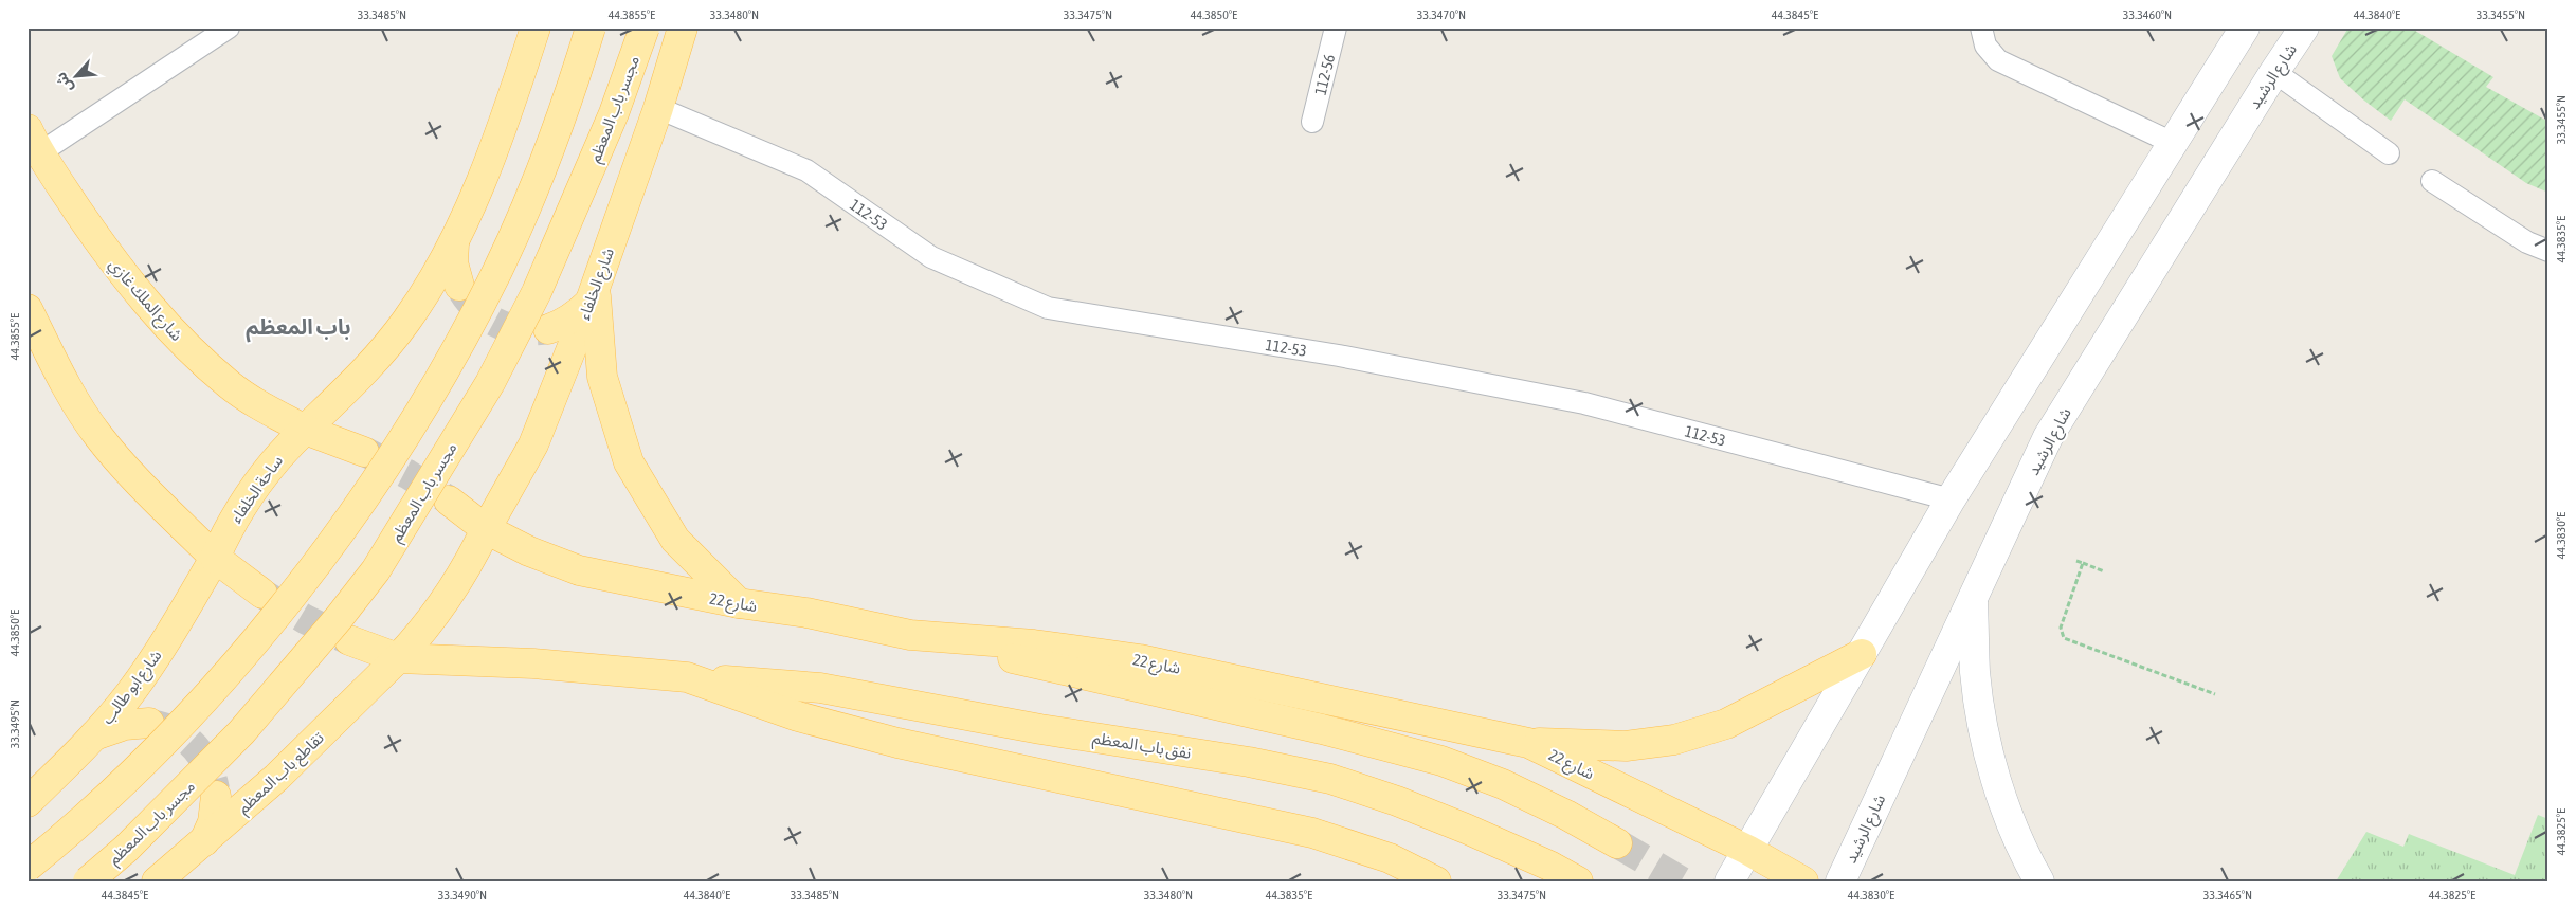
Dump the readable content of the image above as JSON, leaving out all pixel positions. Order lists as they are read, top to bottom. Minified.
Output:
{"streets":{"main road":["شارع الرشيد","مجسر باب المعظم","شارع الخلفاء","شارع الملك غازي","ساحة الخلفاء","شارع 22","شارع ابو طالب","نفق باب المعظم","تقاطع باب المعظم"],"lane":["112-56","112-53"]},"crossings":[["112-53","شارع الخلفاء"],["شارع الخلفاء","شارع 22"],["شارع الملك غازي","ساحة الخلفاء"],["ساحة الخلفاء","شارع ابو طالب"]],"districts":["باب المعظم"],"north":"bottom left","coordinates":["33.3485°N","44.3855°E","33.3480°N","33.3475°N","44.3850°E","33.3470°N","44.3845°E","33.3460°N","44.3840°E","33.3455°N","44.3835°E","44.3830°E","33.3495°N","44.3825°E","33.3490°N","33.3465°N"]}
